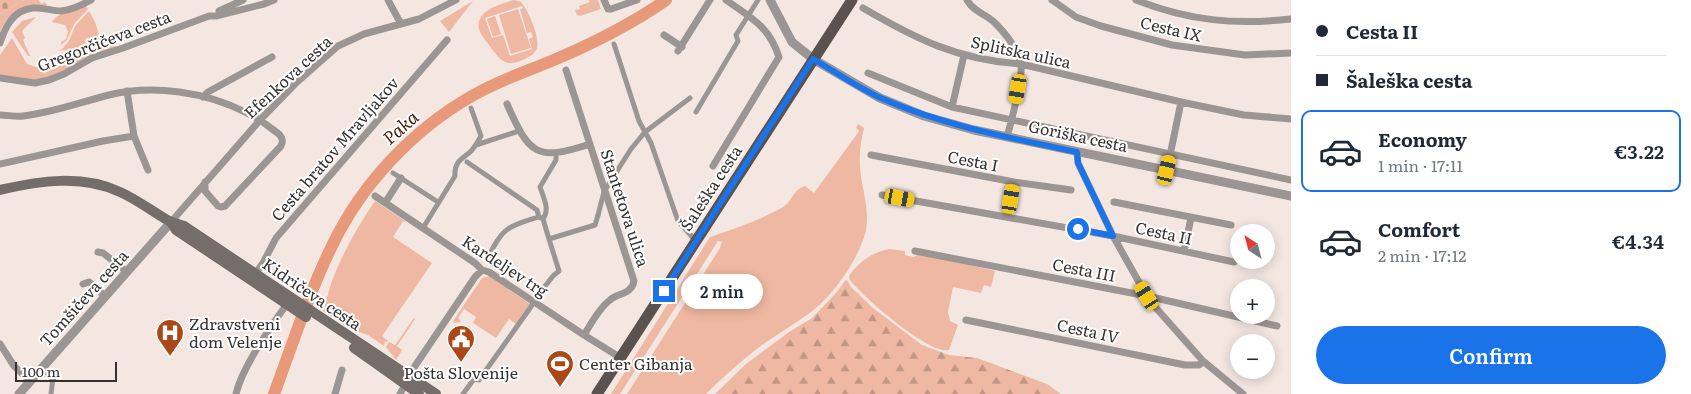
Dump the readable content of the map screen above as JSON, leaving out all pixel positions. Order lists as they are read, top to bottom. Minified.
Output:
{"streets":{"main road":["Šaleška cesta","Kidričeva cesta"],"street":["Cesta IX","Gregorčičeva cesta","Splitska ulica","Efenkova cesta","Goriška cesta","Cesta bratov Mravljakov","Cesta I","Stantetova ulica","Cesta II","Kardeljev trg","Cesta III","Tomšičeva cesta","Cesta IV"]},"crossings":[["Efenkova cesta","Kidričeva cesta"],["Efenkova cesta","Tomšičeva cesta"],["Goriška cesta","Šaleška cesta"],["Cesta bratov Mravljakov","Kidričeva cesta"],["Šaleška cesta","Kardeljev trg"],["Stantetova ulica","Kardeljev trg"],["Kidričeva cesta","Tomšičeva cesta"]],"water":["Paka"],"places":{"hospital":["Zdravstveni dom Velenje"],"public building":["Pošta Slovenije"],"sports":["Center Gibanja"]},"scale_bar":"100 m","north":"top left","page":{"banner":["Cesta II","Šaleška cesta"],"list":[{"name":"Economy","note":"1 min · 17:11","value":"€3.22"},{"name":"Comfort","note":"2 min · 17:12","value":"€4.34"}],"map_buttons":["+","−"],"bubble":"2 min","buttons":"Confirm","scale":"100 m"}}
